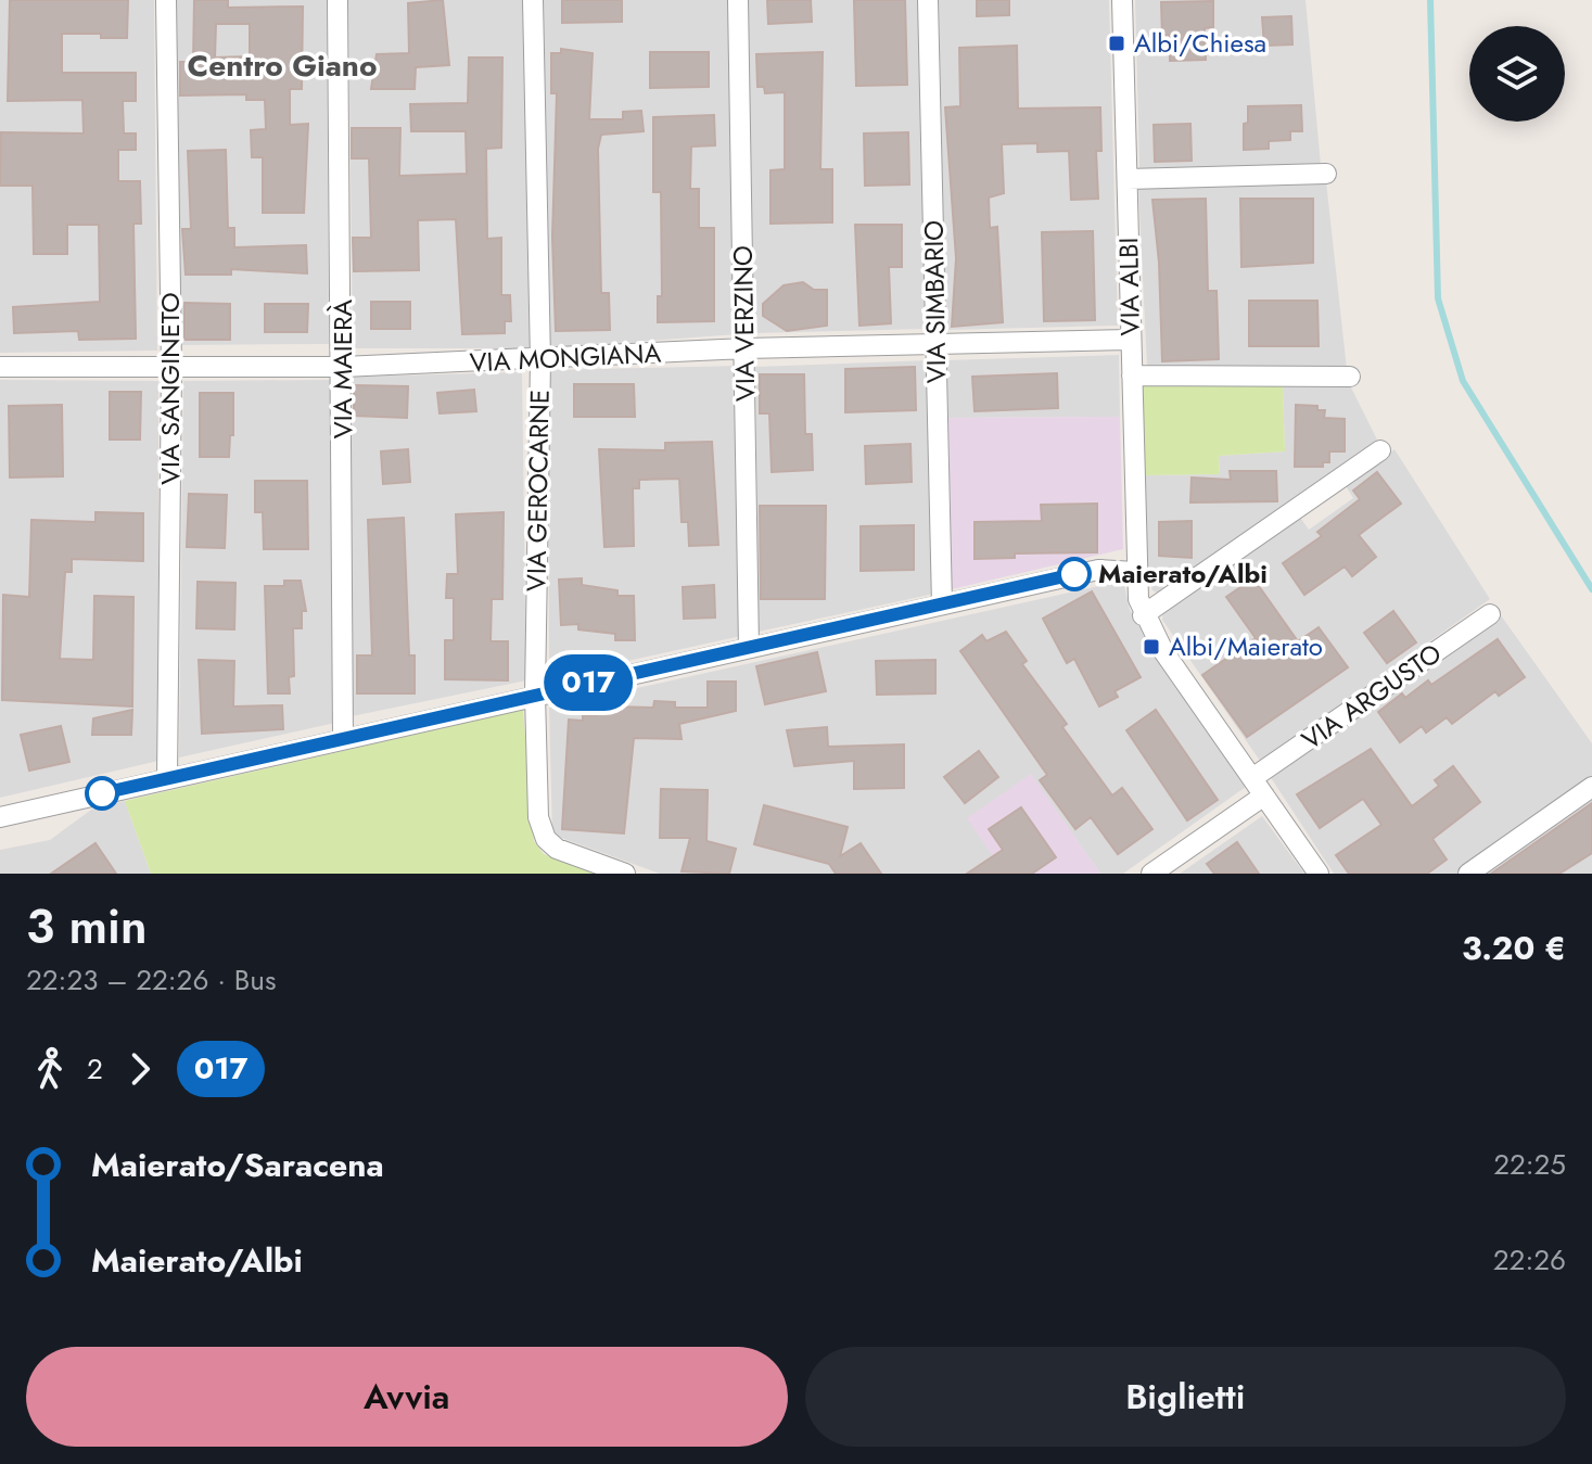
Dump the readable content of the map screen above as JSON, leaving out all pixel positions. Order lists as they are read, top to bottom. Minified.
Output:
{"streets":{"street":["VIA ALBI","VIA SIMBARIO","VIA VERZINO","VIA MONGIANA","VIA MAIERÀ","VIA SANGINETO","VIA GEROCARNE","VIA ARGUSTO"]},"crossings":[["VIA ALBI","VIA MONGIANA"],["VIA SIMBARIO","VIA MONGIANA"],["VIA VERZINO","VIA MONGIANA"],["VIA MONGIANA","VIA MAIERÀ"],["VIA MONGIANA","VIA SANGINETO"],["VIA MONGIANA","VIA GEROCARNE"]],"districts":["Centro Giano"],"places":{"transit":["Albi/Chiesa","Albi/Maierato"],"other":["Maierato/Albi"]},"lines":["bus line 017"],"page":{"on_map":"017","heading":["3 min","22:23 – 22:26 · Bus","3.20 €"],"legs":["2","017"],"list":[{"name":"Maierato/Saracena","value":"22:25"},{"name":"Maierato/Albi","value":"22:26"}],"buttons":["Avvia","Biglietti"]}}
